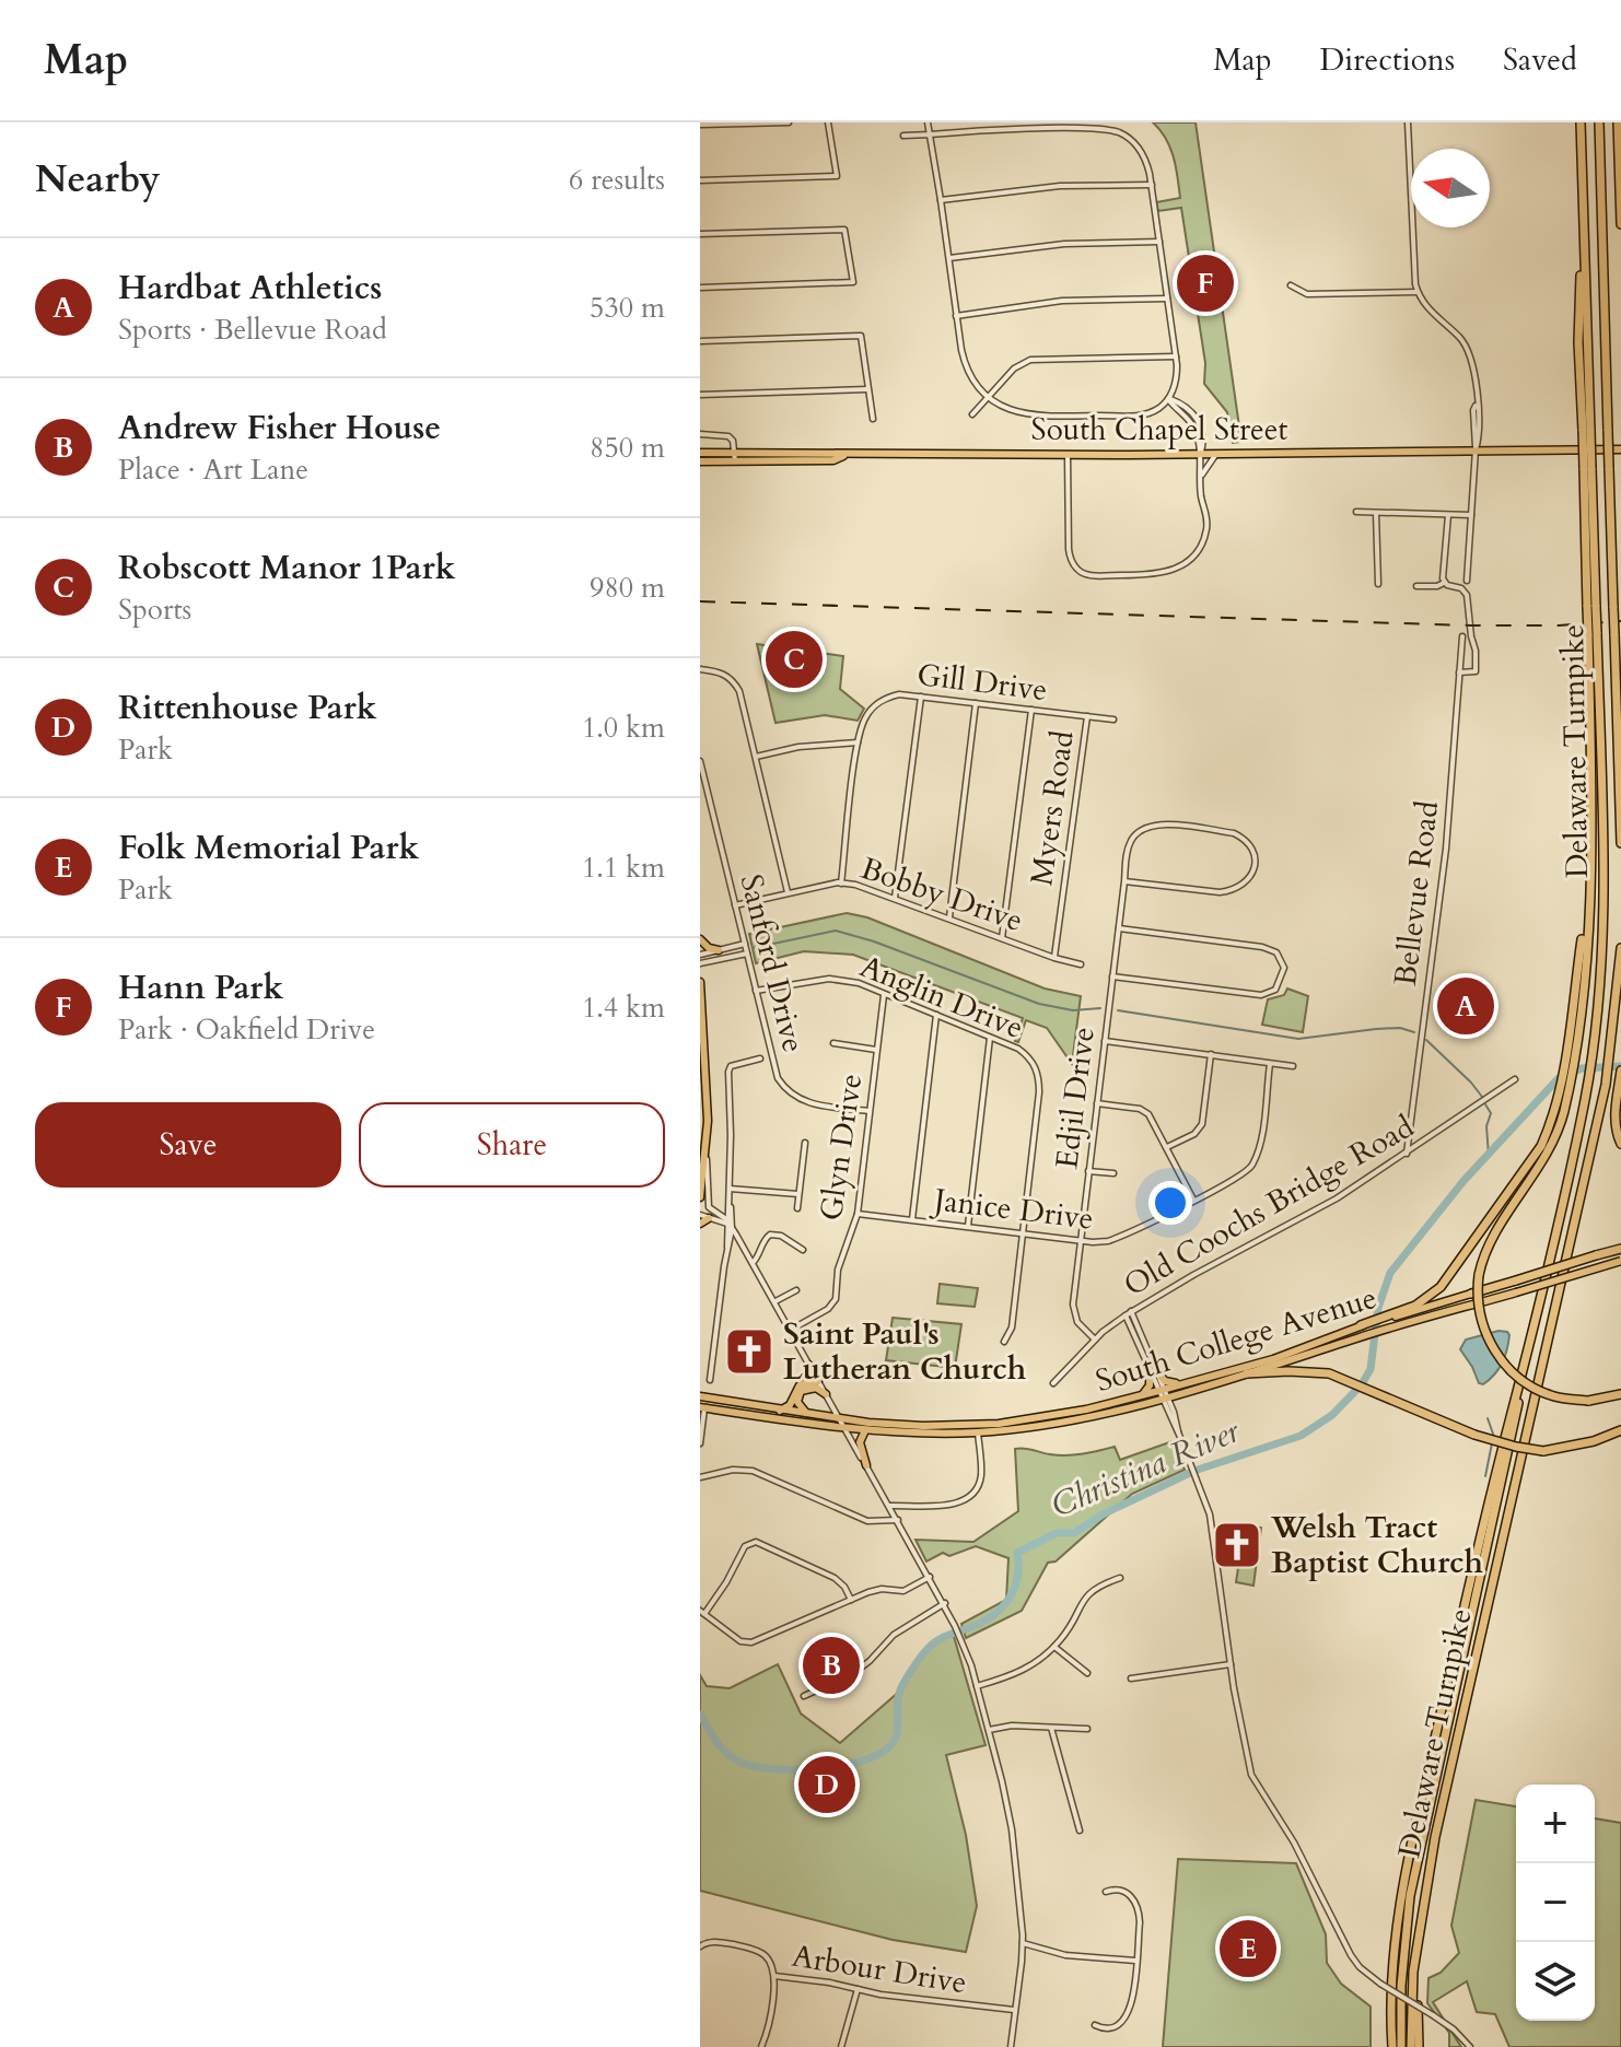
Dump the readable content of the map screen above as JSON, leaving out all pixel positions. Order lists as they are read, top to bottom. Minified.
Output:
{"streets":{"highway":["Delaware Turnpike","South College Avenue"],"main road":["South Chapel Street"],"street":["Gill Drive","Myers Road","Bellevue Road","Bobby Drive","Sanford Drive","Anglin Drive","Edjil Drive","Glyn Drive","Old Coochs Bridge Road","Janice Drive","Arbour Drive"]},"crossings":[["Gill Drive","Myers Road"],["Gill Drive","Bobby Drive"],["Myers Road","Bobby Drive"],["Bellevue Road","Old Coochs Bridge Road"],["Bobby Drive","Sanford Drive"],["Sanford Drive","Anglin Drive"],["Sanford Drive","Glyn Drive"],["Anglin Drive","Glyn Drive"],["Anglin Drive","Janice Drive"],["Edjil Drive","Old Coochs Bridge Road"],["Edjil Drive","Janice Drive"],["Glyn Drive","Janice Drive"]],"water":["Christina River"],"places":{"church":["Saint Paul's Lutheran Church","Welsh Tract Baptist Church"]},"north":"left","page":{"header":"Map","nav":["Map","Directions","Saved"],"heading":["Nearby","6 results"],"list":[{"mark":"A","name":"Hardbat Athletics","note":"Sports · Bellevue Road","value":"530 m"},{"mark":"B","name":"Andrew Fisher House","note":"Place · Art Lane","value":"850 m"},{"mark":"C","name":"Robscott Manor 1Park","note":"Sports","value":"980 m"},{"mark":"D","name":"Rittenhouse Park","note":"Park","value":"1.0 km"},{"mark":"E","name":"Folk Memorial Park","note":"Park","value":"1.1 km"},{"mark":"F","name":"Hann Park","note":"Park · Oakfield Drive","value":"1.4 km"}],"pins":["F","C","A","B","D","E"],"buttons":["Save","Share"],"map_buttons":["+","−"]}}
